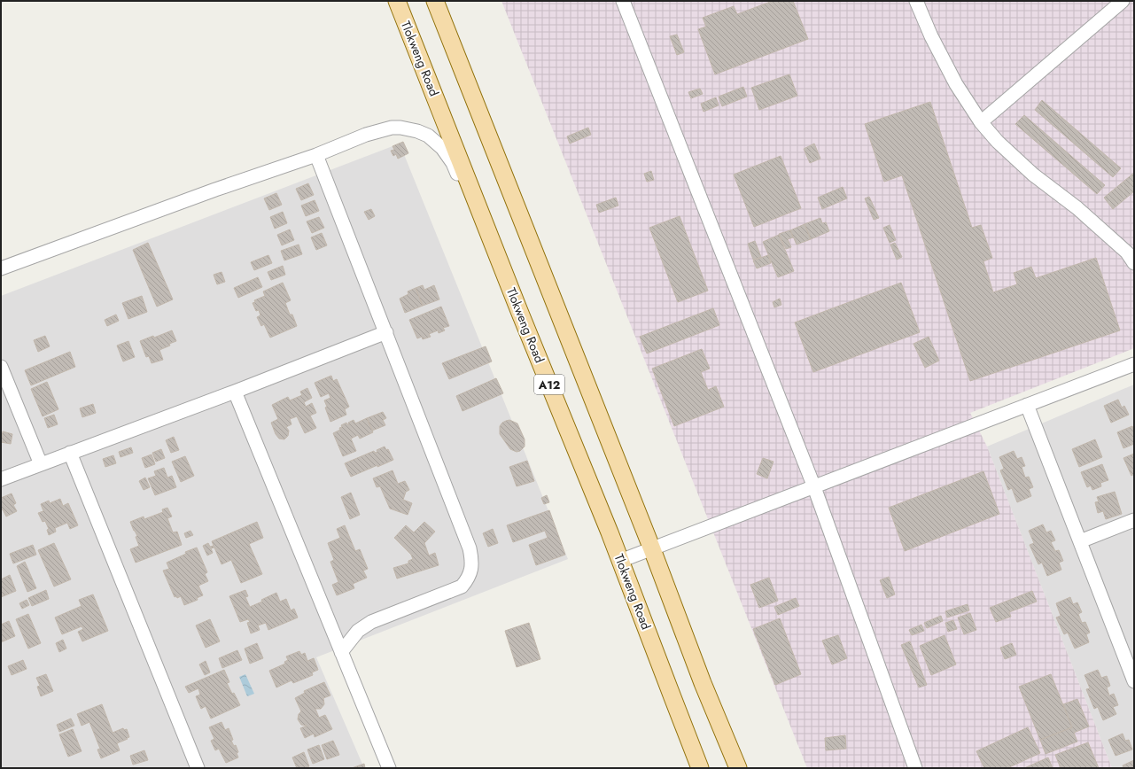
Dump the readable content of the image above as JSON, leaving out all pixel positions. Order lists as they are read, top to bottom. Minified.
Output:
{"streets":{"main road":["Tlokweng Road","A12"]}}
